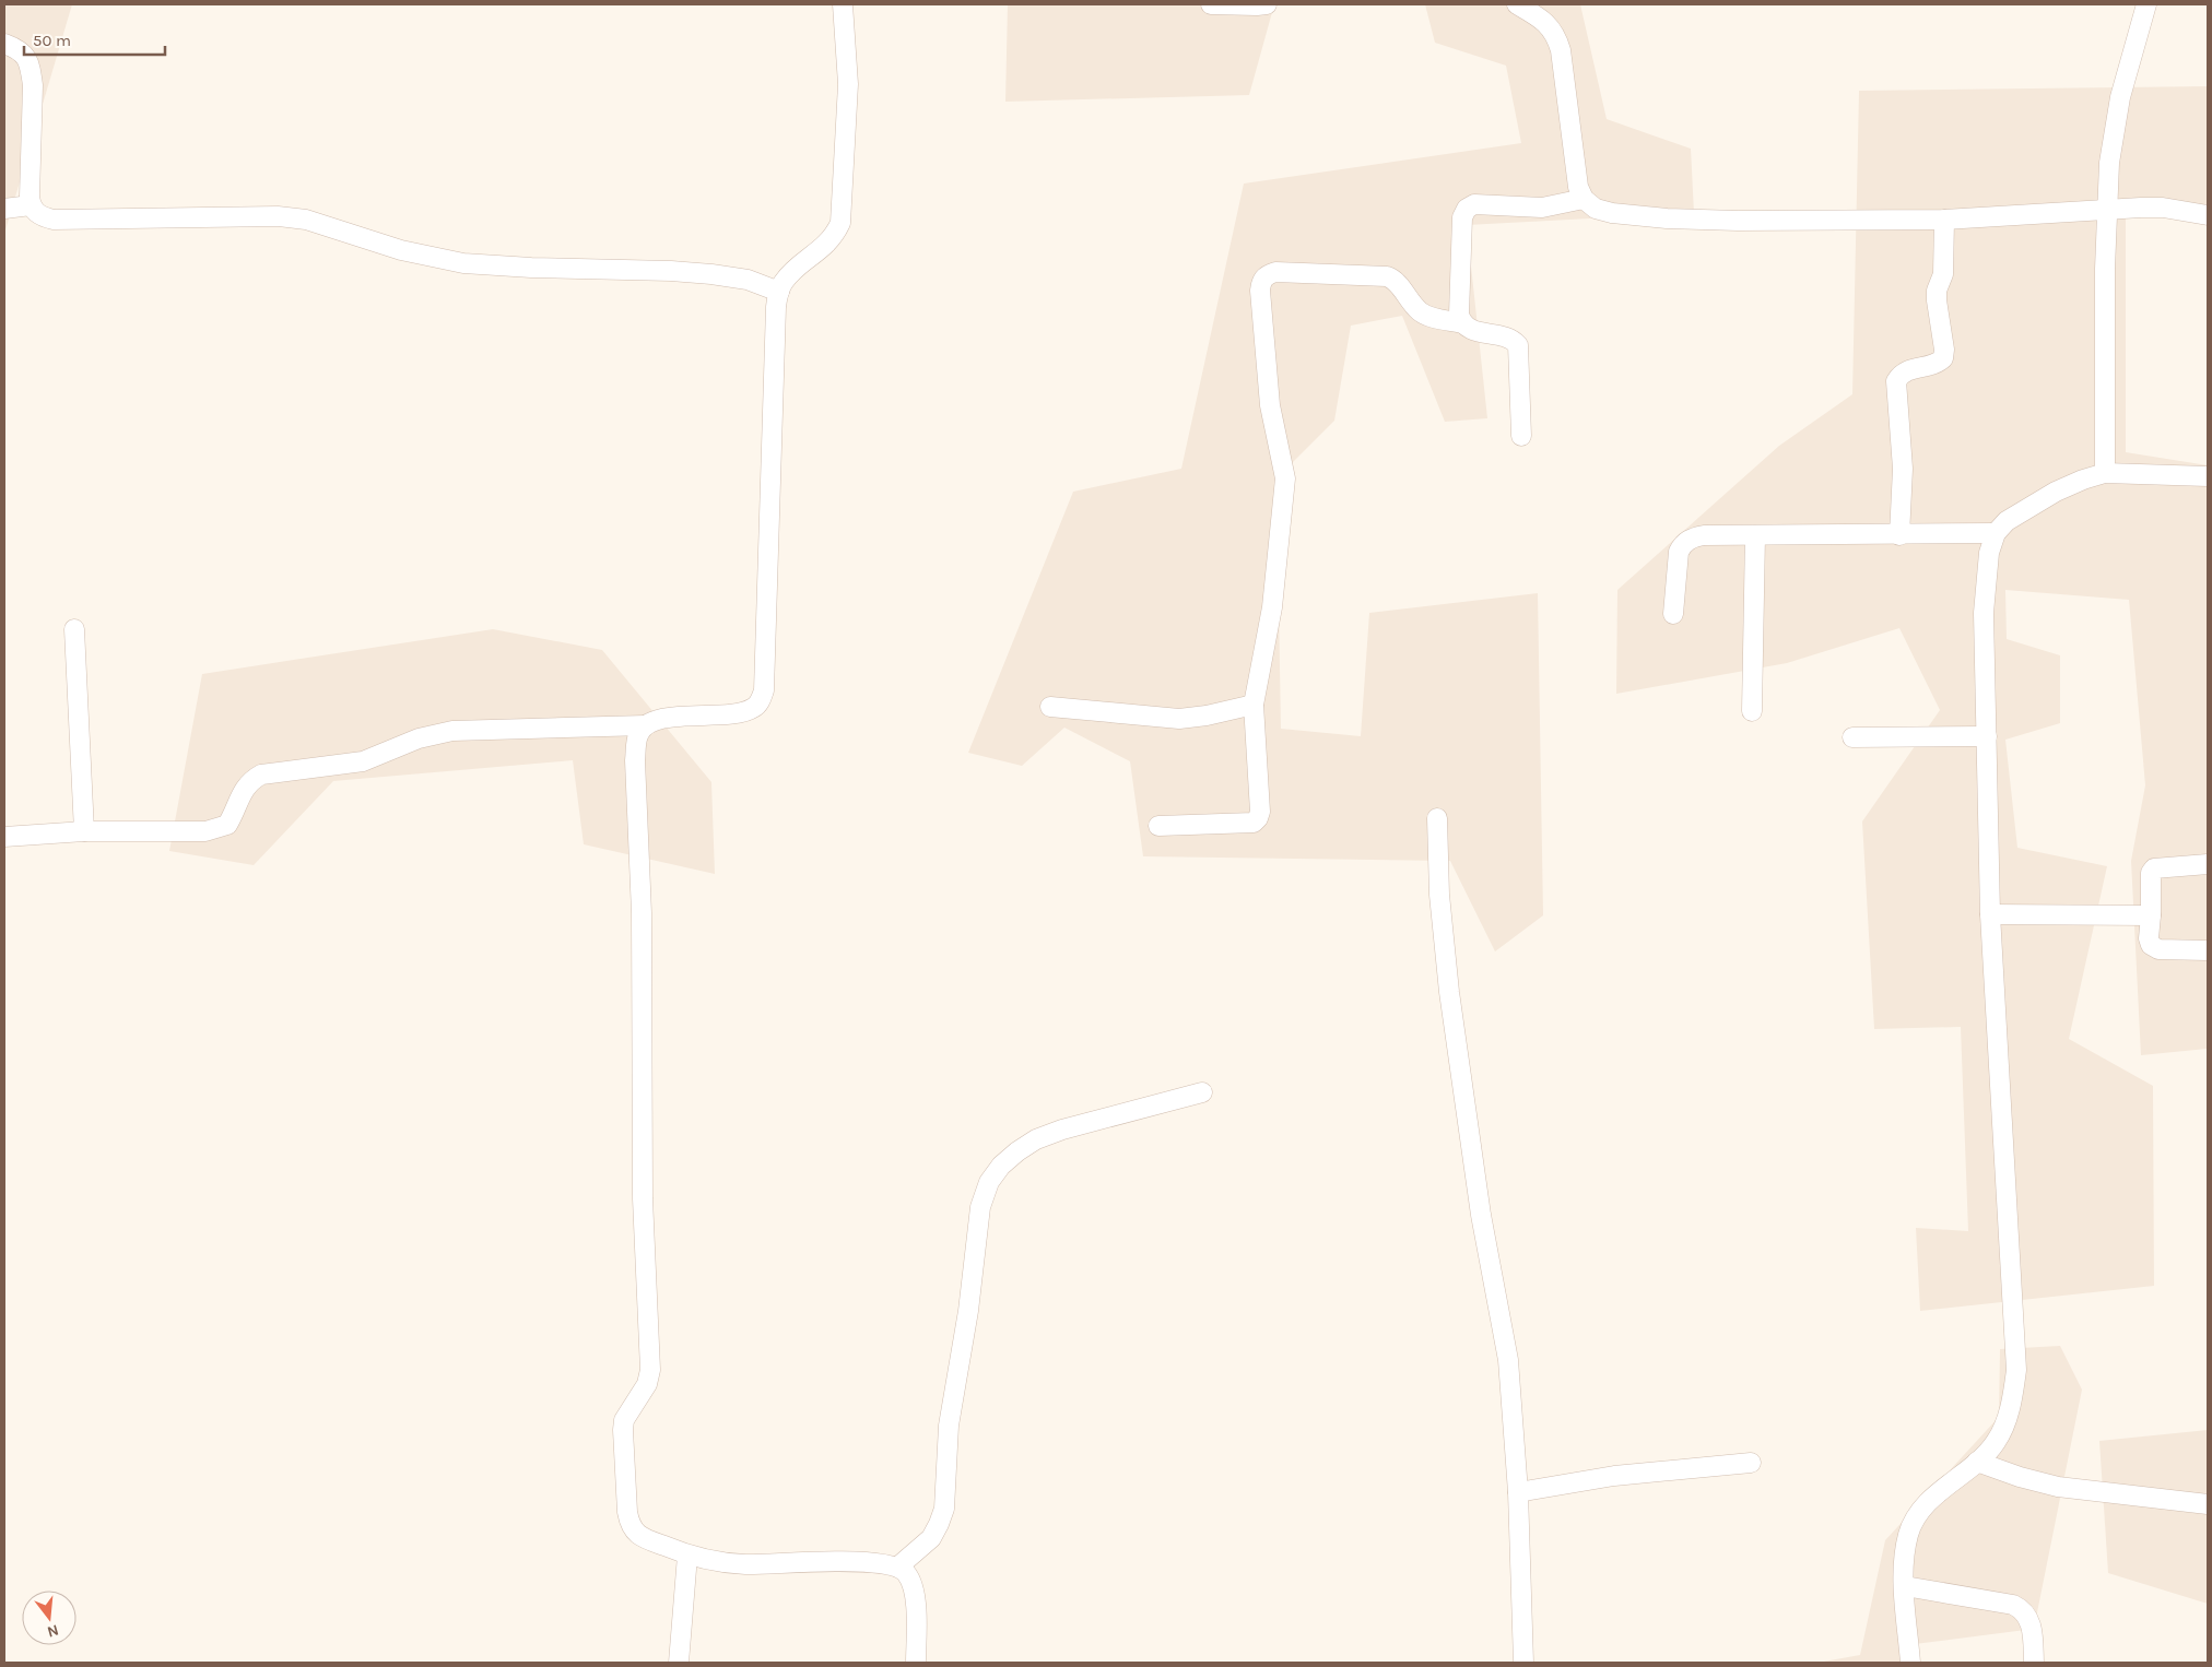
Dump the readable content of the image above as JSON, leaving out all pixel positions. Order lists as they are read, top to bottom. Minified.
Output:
{"scale_bar":"50 m","north":"bottom"}
